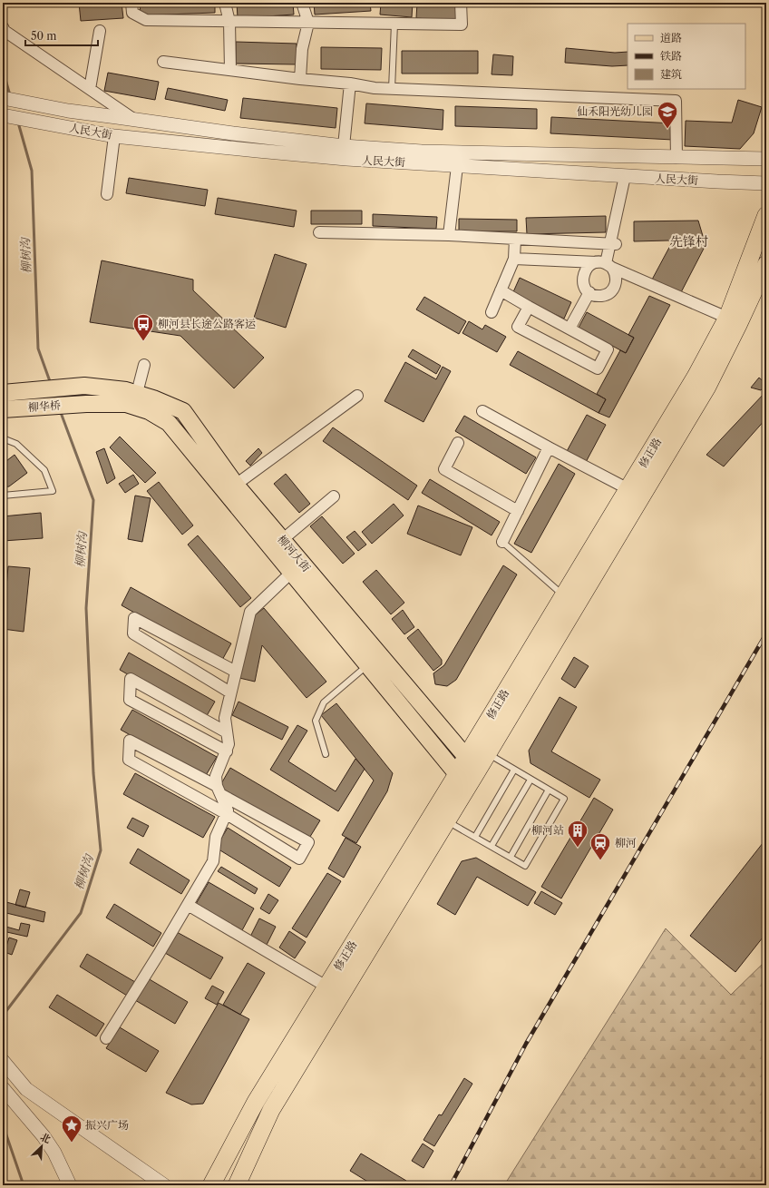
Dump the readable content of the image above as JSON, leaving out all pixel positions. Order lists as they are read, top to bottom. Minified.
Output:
{"streets":{"highway":["修正路"],"main road":["柳华桥","柳河大街"],"street":["人民大街"]},"crossings":[["柳华桥","柳河大街"],["修正路","柳河大街"]],"districts":["先锋村"],"water":["柳树沟"],"places":{"school or university":["仙禾阳光幼儿园"],"bus stop":["柳河县长途公路客运"],"building":["柳河站"],"station":["柳河"],"place":["振兴广场"]},"legend":["道路","铁路","建筑"],"scale_bar":"50 m","north":"top right"}
